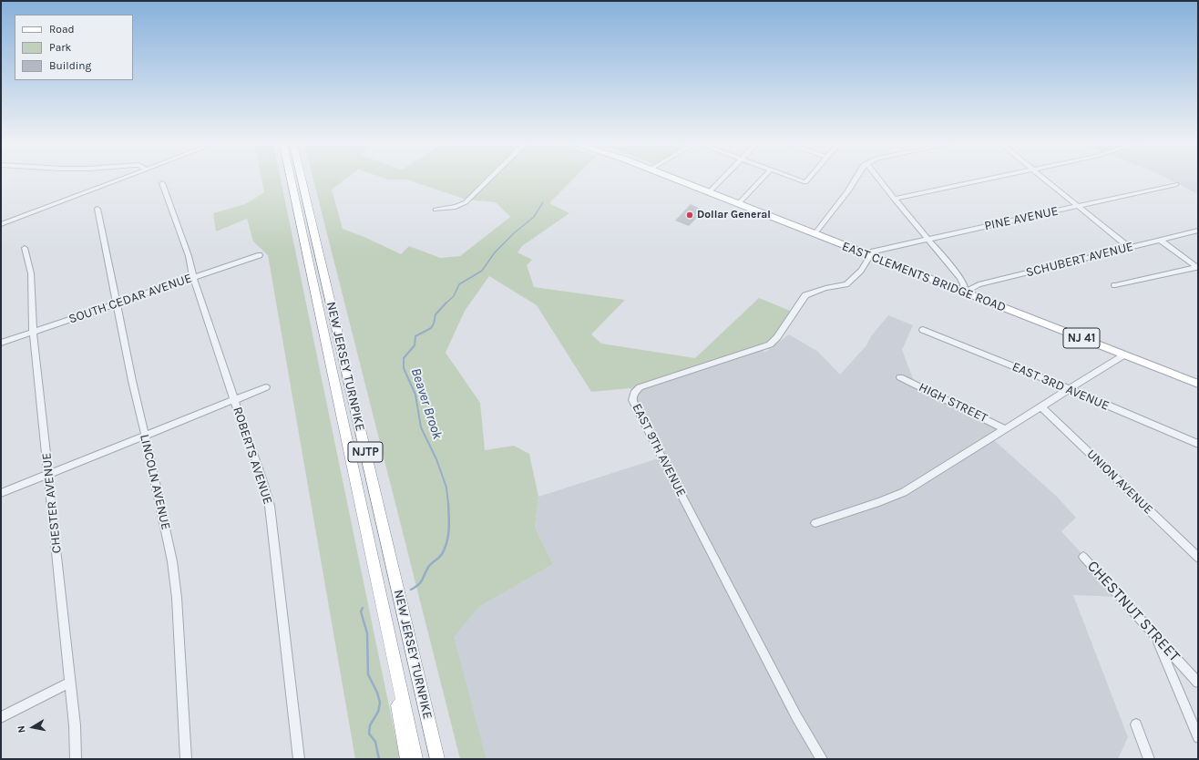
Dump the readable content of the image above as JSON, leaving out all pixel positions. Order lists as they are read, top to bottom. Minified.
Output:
{"streets":{"highway":["NEW JERSEY TURNPIKE","NJTP"],"main road":["EAST CLEMENTS BRIDGE ROAD","NJ 41"],"street":["PINE AVENUE","SCHUBERT AVENUE","SOUTH CEDAR AVENUE","EAST 3RD AVENUE","HIGH STREET","EAST 9TH AVENUE","ROBERTS AVENUE","LINCOLN AVENUE","UNION AVENUE","CHESTER AVENUE","CHESTNUT STREET"]},"crossings":[["PINE AVENUE","EAST CLEMENTS BRIDGE ROAD"],["PINE AVENUE","EAST 9TH AVENUE"],["SCHUBERT AVENUE","EAST CLEMENTS BRIDGE ROAD"],["EAST CLEMENTS BRIDGE ROAD","EAST 9TH AVENUE"],["SOUTH CEDAR AVENUE","ROBERTS AVENUE"],["SOUTH CEDAR AVENUE","LINCOLN AVENUE"],["SOUTH CEDAR AVENUE","CHESTER AVENUE"]],"water":["Beaver Brook"],"places":["Dollar General"],"legend":["Road","Park","Building"],"north":"left"}
